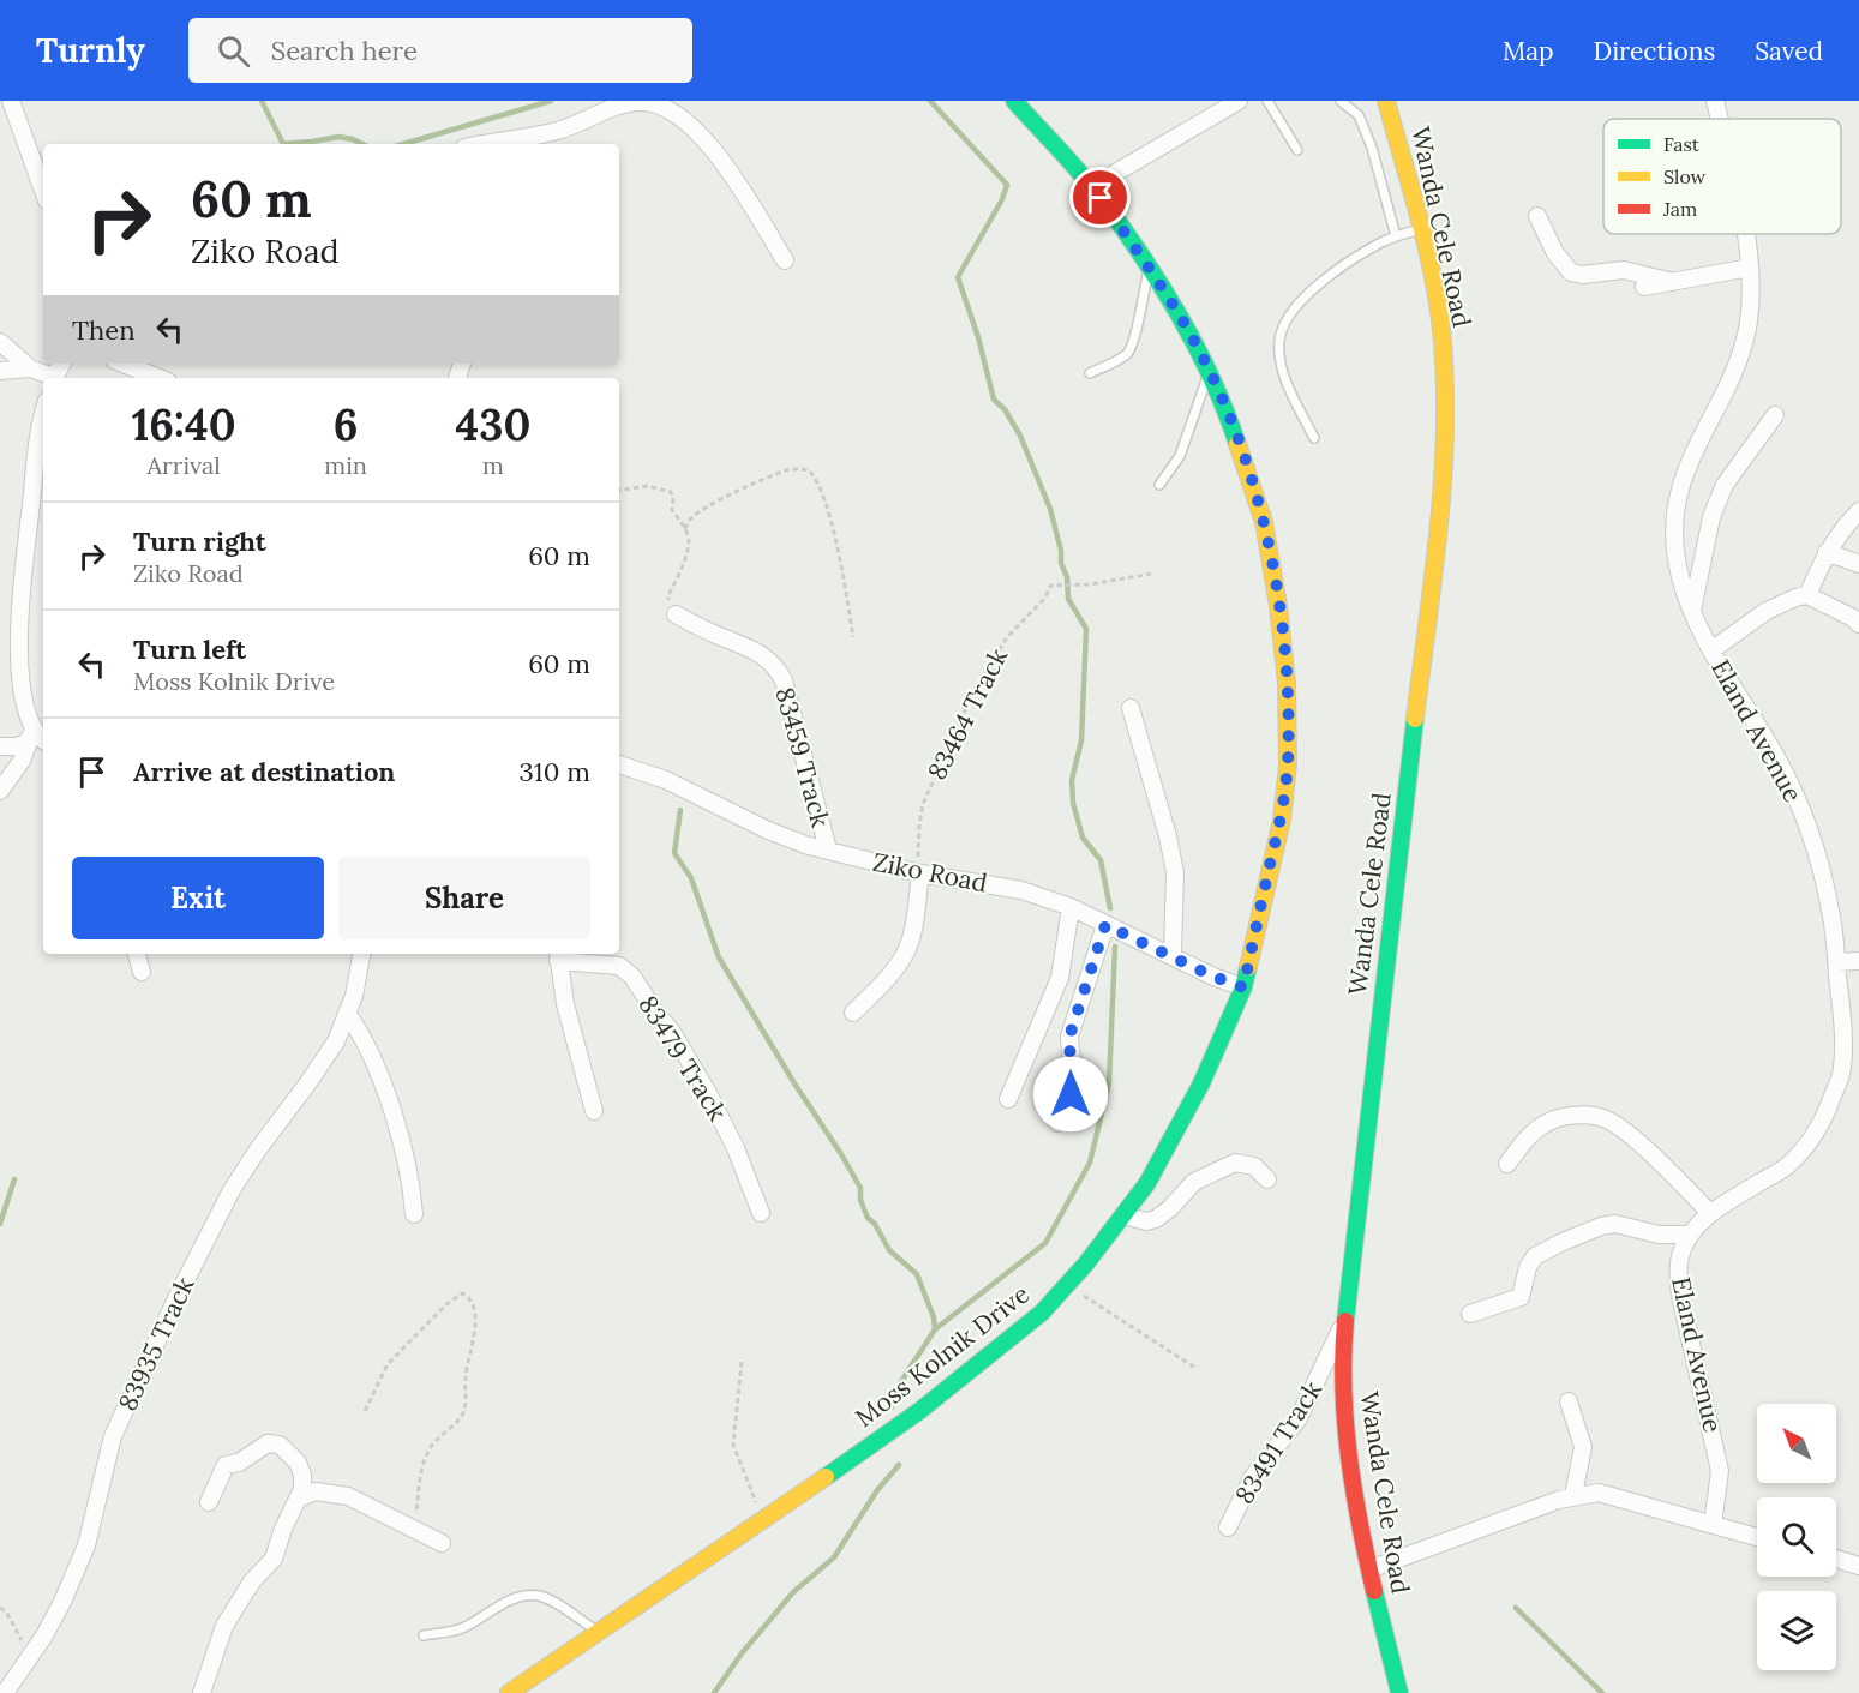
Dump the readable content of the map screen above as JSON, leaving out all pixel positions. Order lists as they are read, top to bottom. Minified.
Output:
{"streets":{"main road":["Wanda Cele Road","Moss Kolnik Drive"],"street":["Eland Avenue","83459 Track","Ziko Road","83479 Track","83935 Track","83491 Track"],"path":["83464 Track"]},"crossings":[["Wanda Cele Road","83491 Track"],["83464 Track","Ziko Road"],["83459 Track","Ziko Road"],["Ziko Road","Moss Kolnik Drive"]],"legend":["Fast","Slow","Jam"],"north":"top left","page":{"header":"Turnly","search":"Search here","nav":["Map","Directions","Saved"],"turn":["60 m","Ziko Road"],"then":"Then","eta":["16:40","Arrival","6","min","430","m"],"list":[{"name":"Turn right","note":"Ziko Road","value":"60 m"},{"name":"Turn left","note":"Moss Kolnik Drive","value":"60 m"},{"name":"Arrive at destination","value":"310 m"}],"buttons":["Exit","Share"]}}
